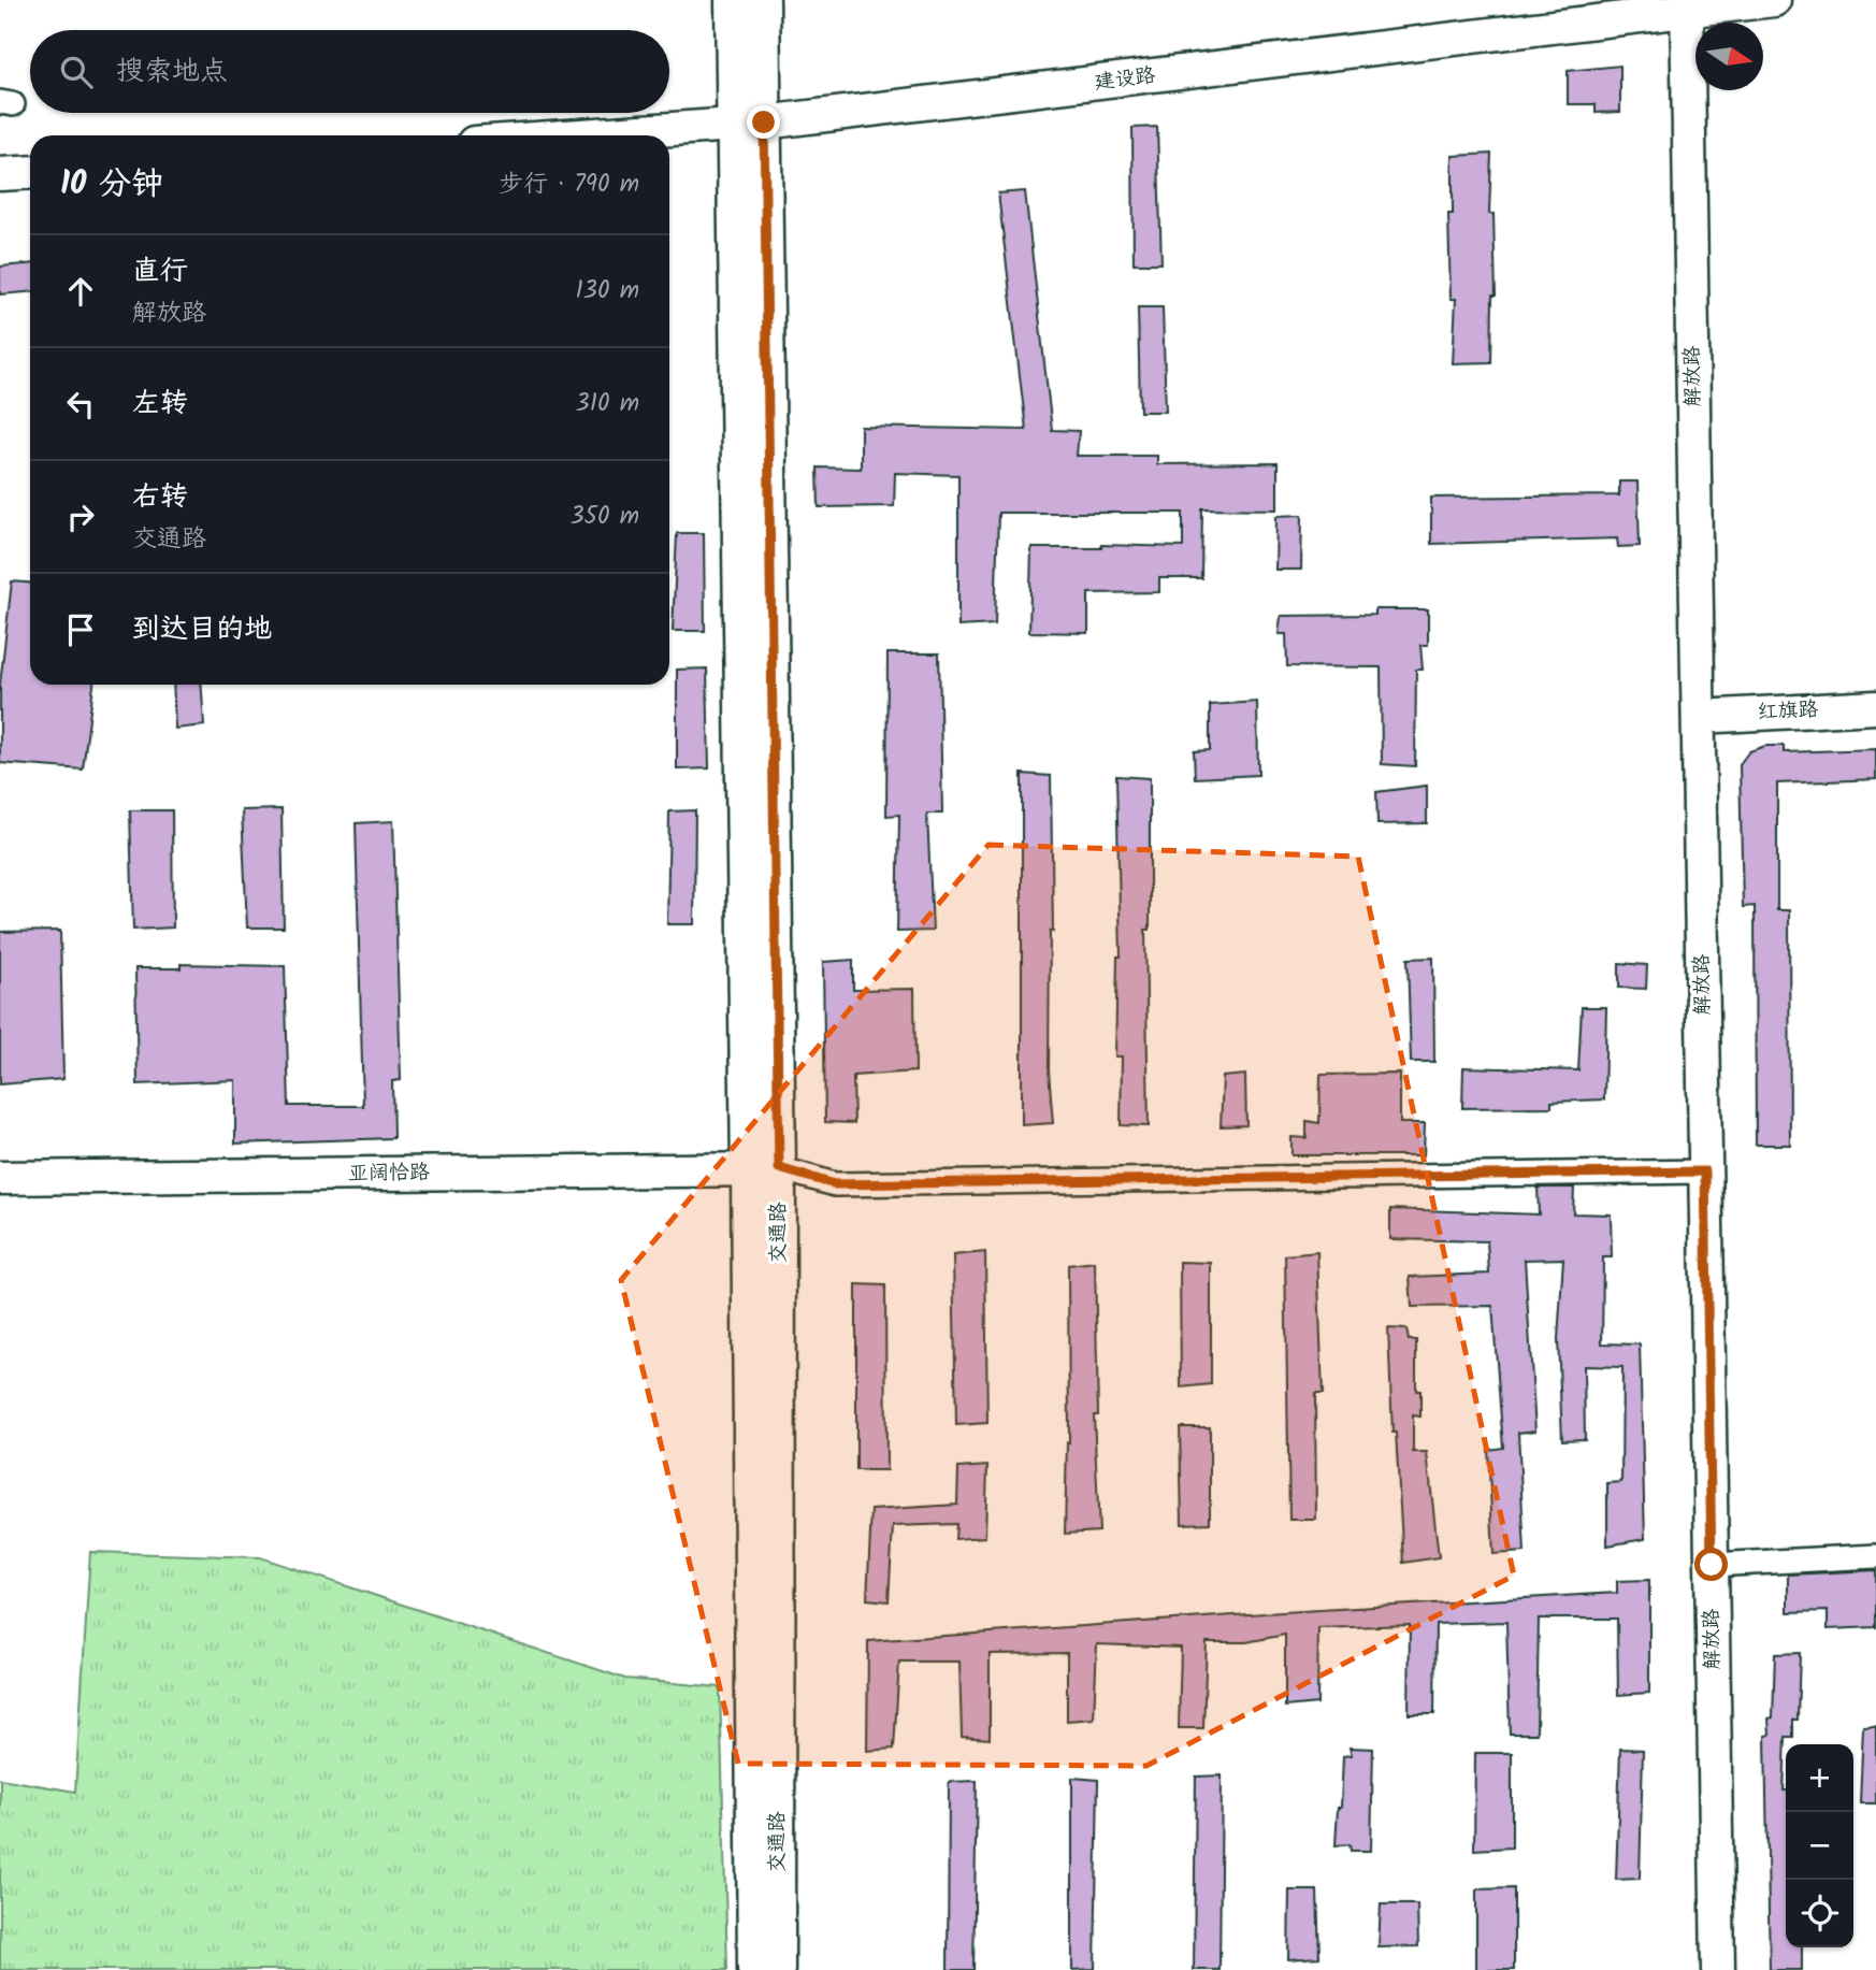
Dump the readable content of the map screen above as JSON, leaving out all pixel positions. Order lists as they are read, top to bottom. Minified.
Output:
{"streets":{"street":["建设路","解放路","红旗路","亚阔恰路","交通路"]},"crossings":[["建设路","解放路"],["建设路","交通路"],["解放路","红旗路"],["亚阔恰路","交通路"]],"north":"right","page":{"search":"搜索地点","heading":["10 分钟","步行 · 790 m"],"list":[["直行","解放路","130 m"],["左转","310 m"],["右转","交通路","350 m"],"到达目的地"],"map_buttons":["+","−"]}}
